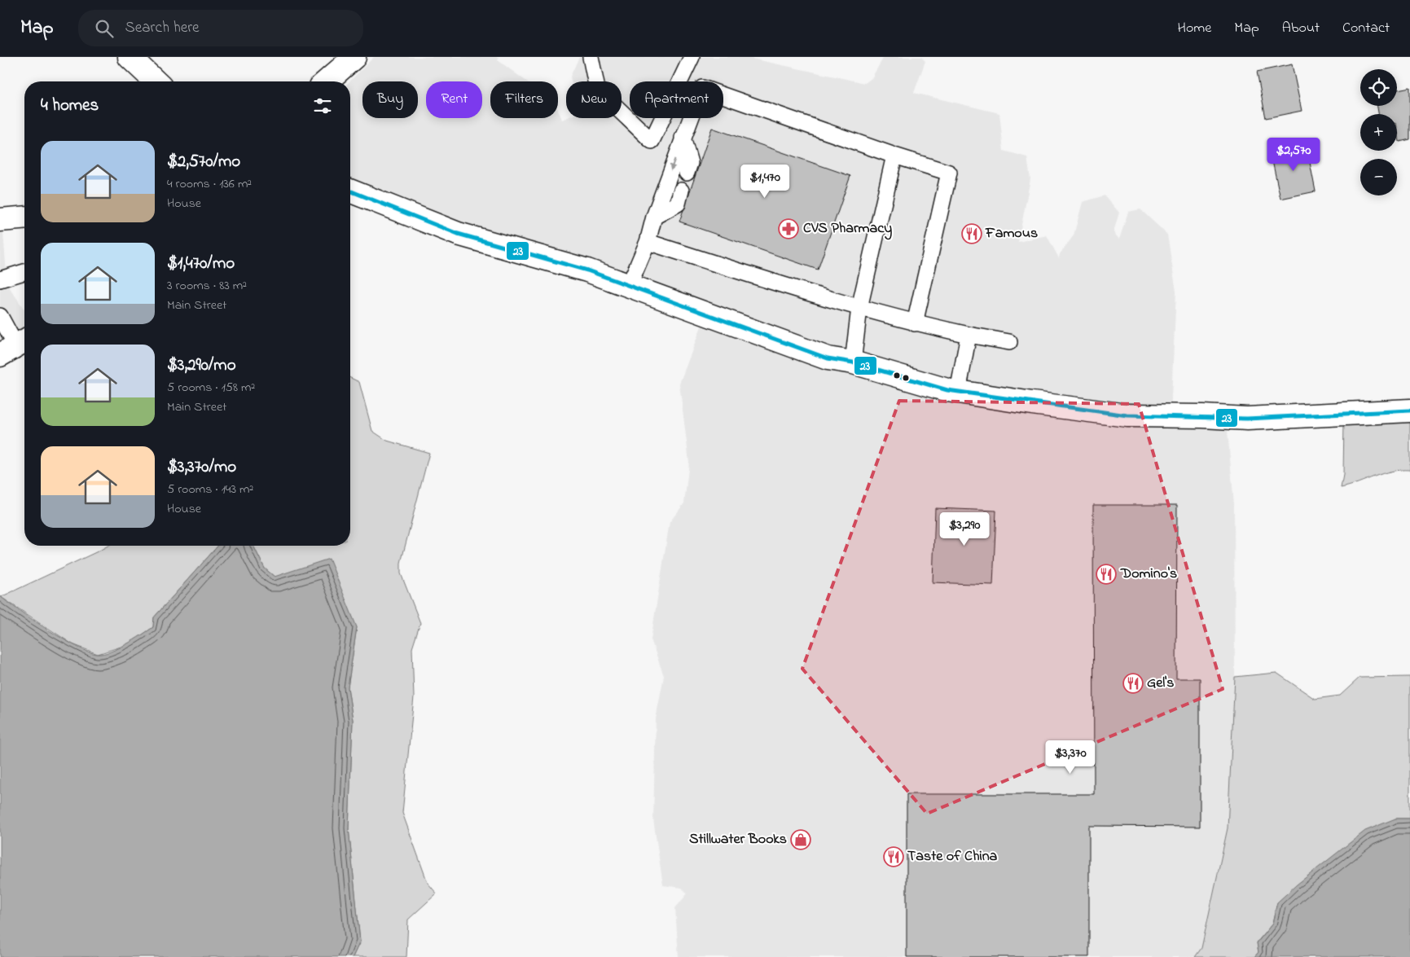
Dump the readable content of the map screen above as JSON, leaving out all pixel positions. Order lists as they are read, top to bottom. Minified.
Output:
{"places":{"pharmacy":["CVS Pharmacy"],"restaurant":["Famous","Domino's","Gel's","Taste of China"],"shop":["Stillwater Books"]},"lines":["transit line 23"],"page":{"header":"Map","search":"Search here","nav":["Home","Map","About","Contact"],"map_buttons":["+","−"],"chip":["Buy","Rent","Filters","New","Apartment"],"heading":"4 homes","list":[{"name":"$2,570/mo","note":"4 rooms · 136 m² · House"},{"name":"$1,470/mo","note":"3 rooms · 83 m² · Main Street"},{"name":"$3,290/mo","note":"5 rooms · 158 m² · Main Street"},{"name":"$3,370/mo","note":"5 rooms · 143 m² · House"}],"price":["$2,570","$1,470","$3,290","$3,370"]}}
